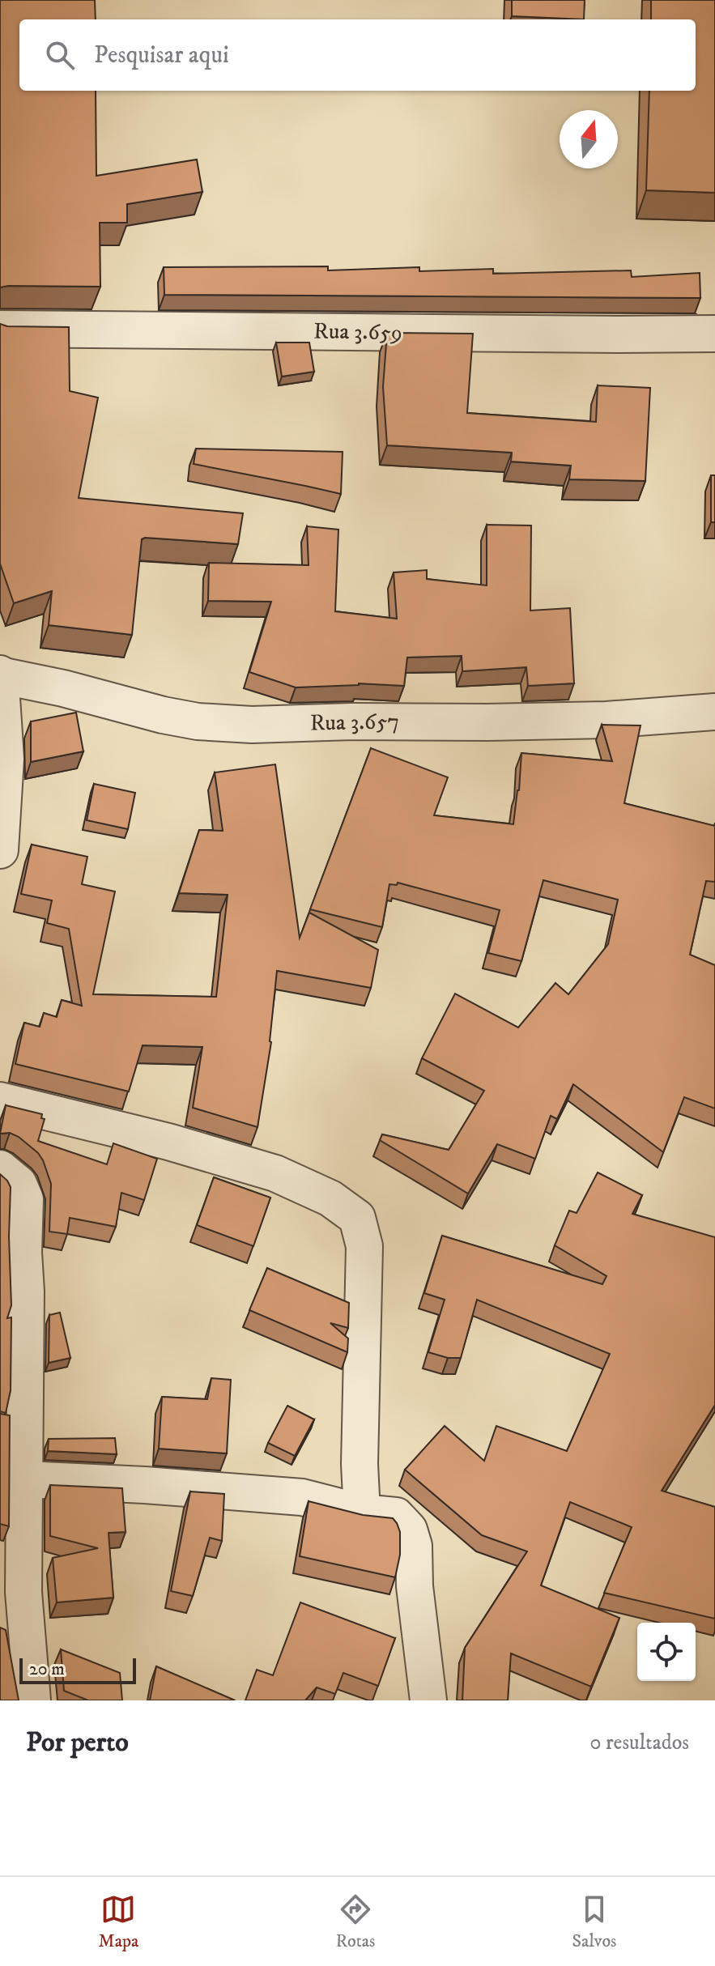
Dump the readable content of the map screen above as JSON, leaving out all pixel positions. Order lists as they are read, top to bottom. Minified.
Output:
{"streets":{"street":["Rua 3.659","Rua 3.657"]},"scale_bar":"20 m","north":"top","page":{"search":"Pesquisar aqui","scale":"20 m","heading":["Por perto","0 resultados"],"nav":["Mapa","Rotas","Salvos"]}}
